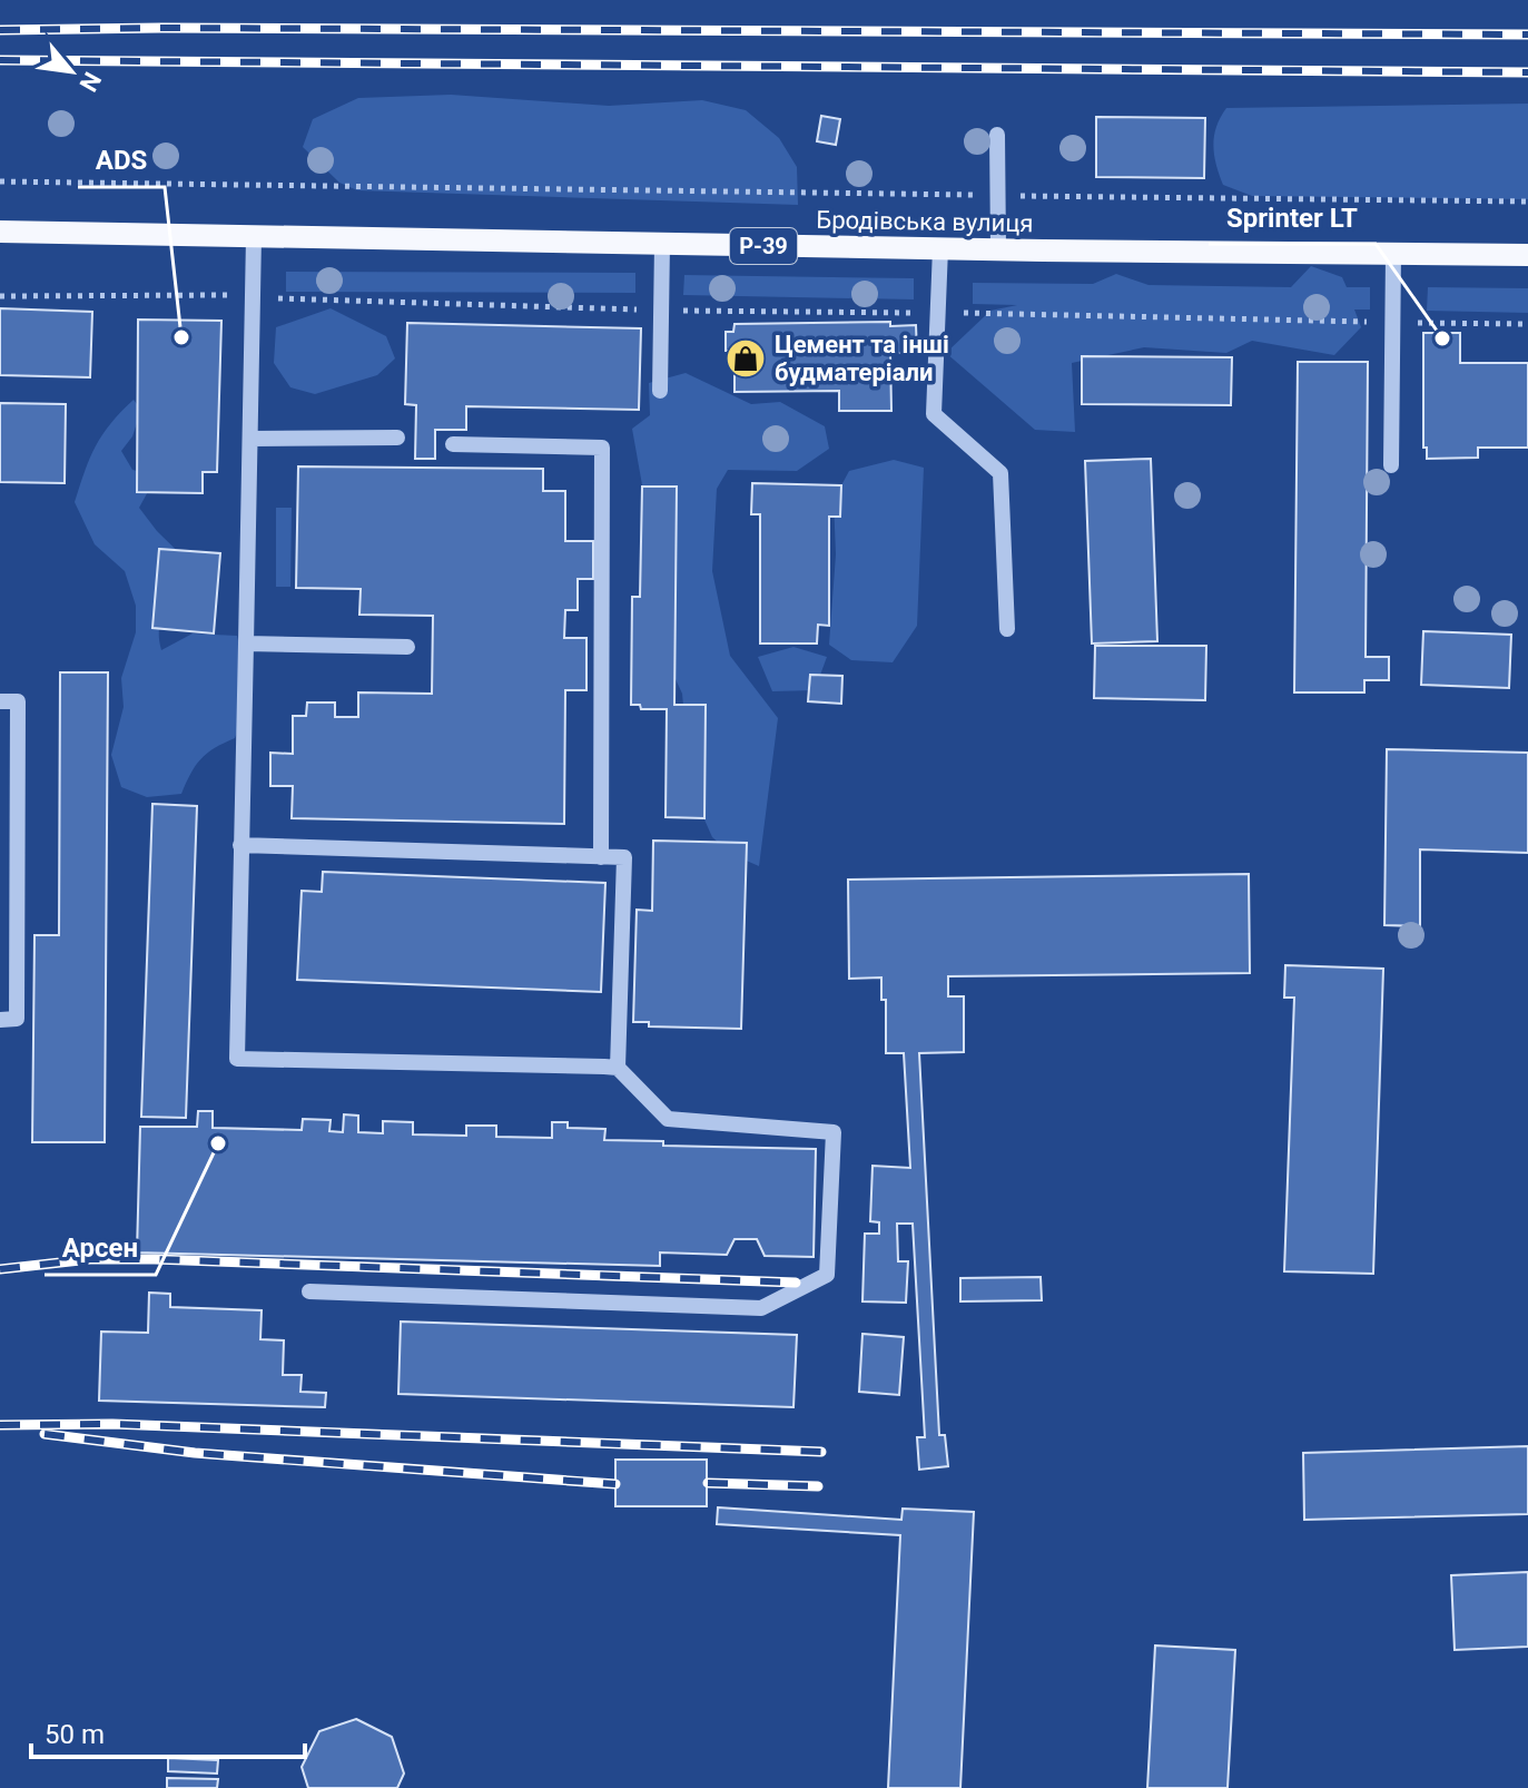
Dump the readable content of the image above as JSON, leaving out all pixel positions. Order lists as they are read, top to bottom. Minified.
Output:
{"streets":{"main road":["Бродівська вулиця","Р-39"]},"places":{"other":["ADS","Sprinter LT","Арсен"],"shop":["Цемент та інші будматеріали"]},"scale_bar":"50 m","north":"bottom right"}
